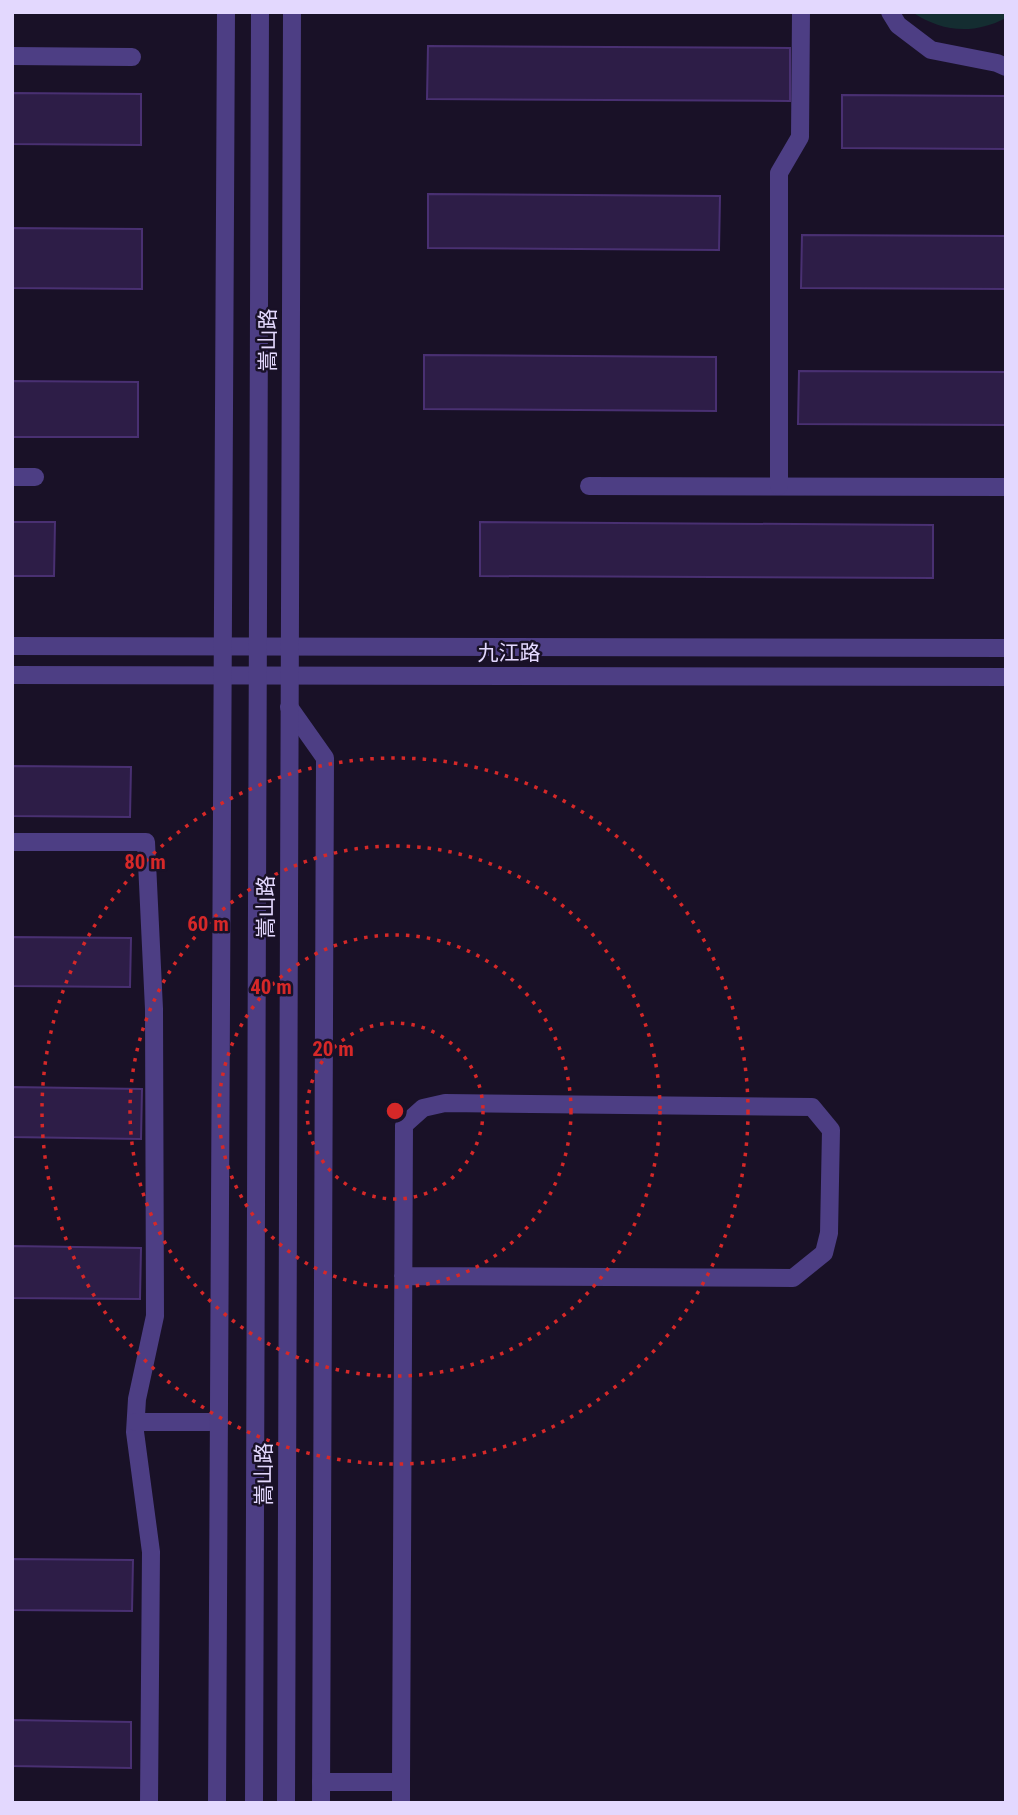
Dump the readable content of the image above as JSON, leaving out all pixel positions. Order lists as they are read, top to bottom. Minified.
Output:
{"streets":{"street":["嵩山路","九江路"]},"crossings":[["嵩山路","九江路"]],"rings":["80 m","60 m","40 m","20 m"]}
